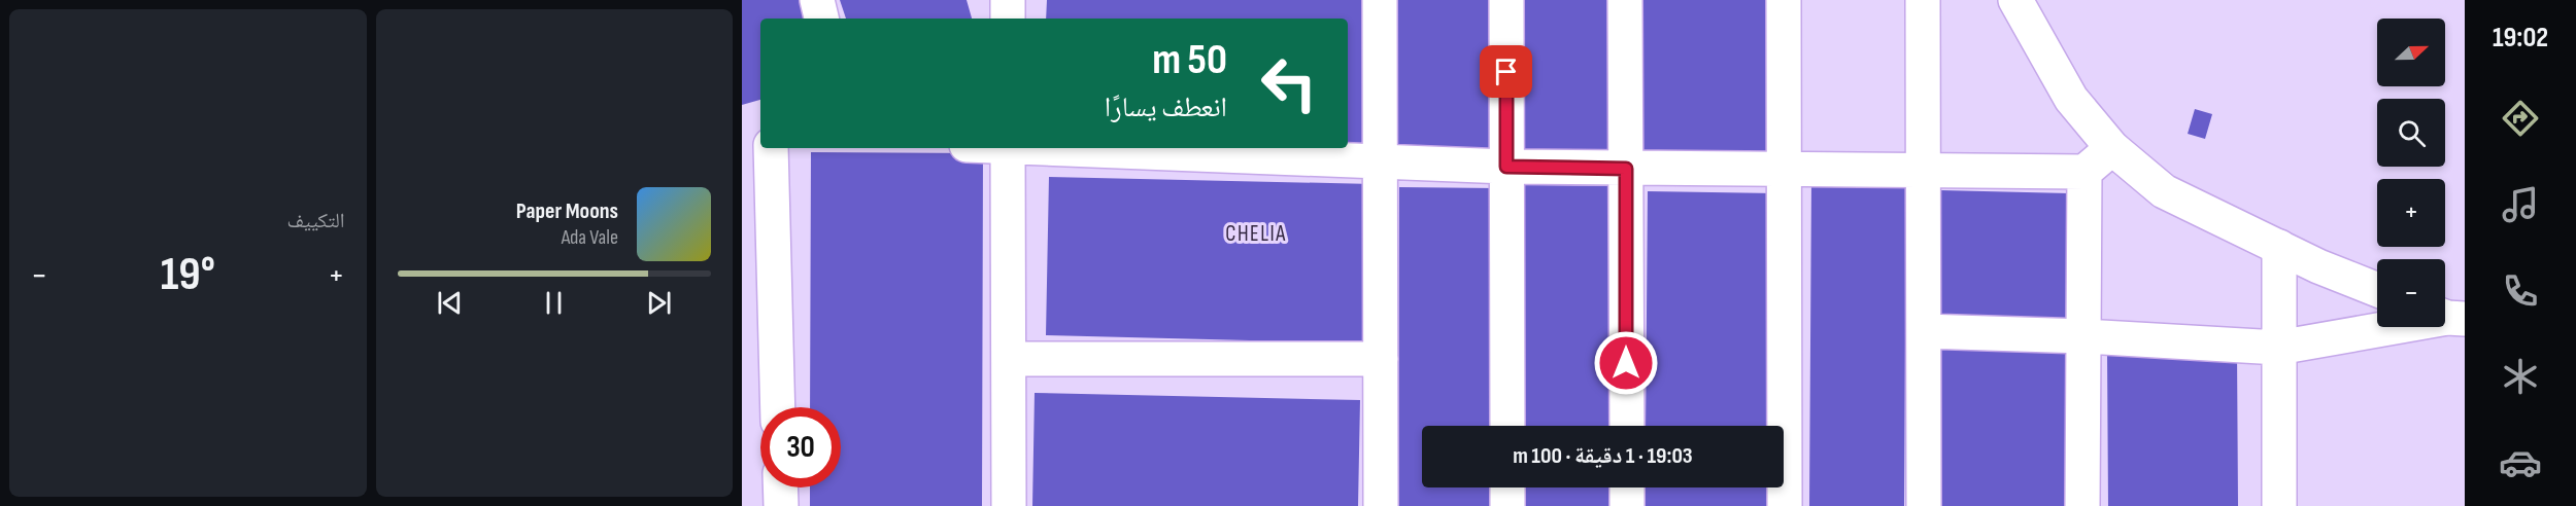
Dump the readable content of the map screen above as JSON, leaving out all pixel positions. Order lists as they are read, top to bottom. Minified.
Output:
{"districts":["CHELIA"],"north":"right","page":{"tabs":"19:02","tile":"التكييف","map_buttons":["+","−"],"turn":["50 m","انعطف يسارًا"],"song":["Paper Moons","Ada Vale"],"heat":["−","19°","+"],"limit":"30","trip":"19:03 · 1 دقيقة · 100 m"}}
